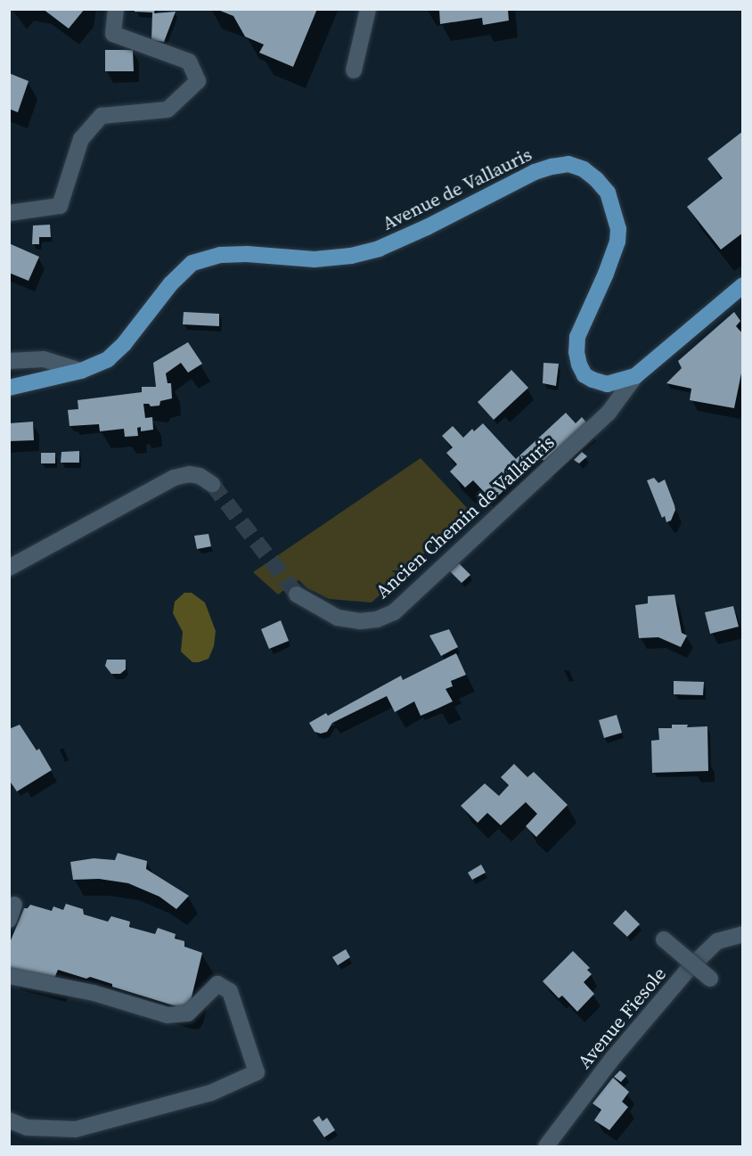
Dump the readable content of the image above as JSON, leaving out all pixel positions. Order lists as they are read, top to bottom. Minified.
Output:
{"streets":{"main road":["Avenue de Vallauris"],"street":["Ancien Chemin de Vallauris","Avenue Fiesole"]},"crossings":[["Avenue de Vallauris","Ancien Chemin de Vallauris"]]}
